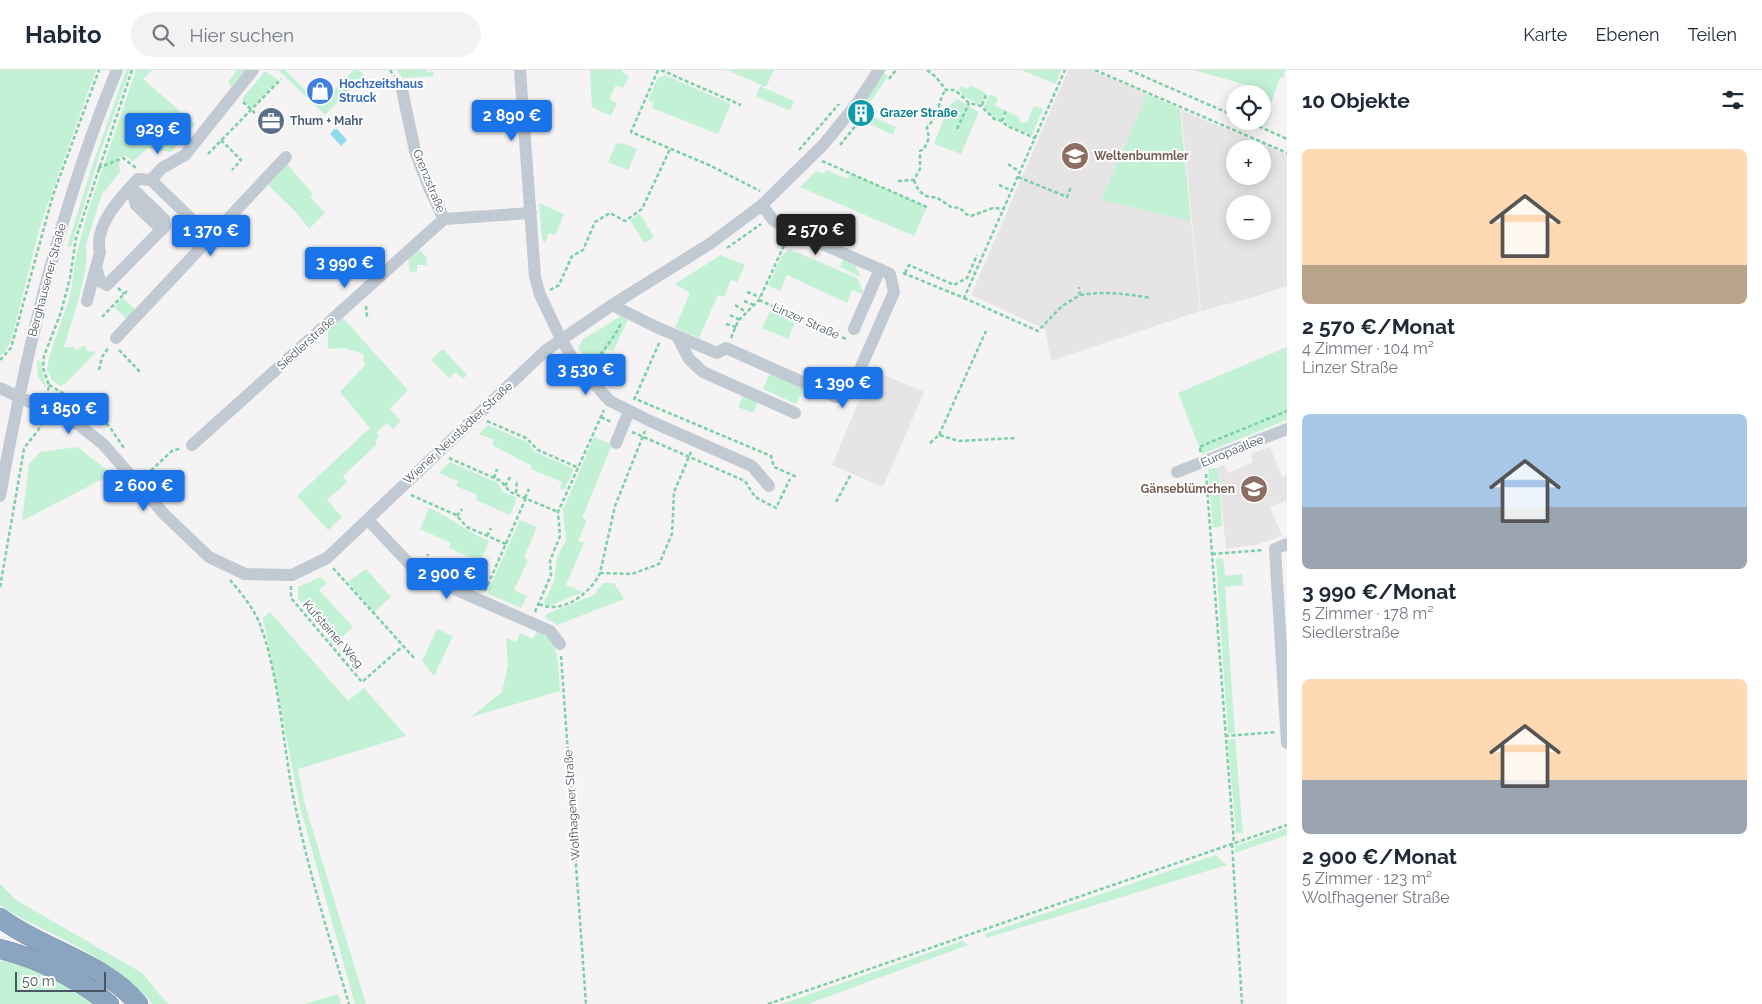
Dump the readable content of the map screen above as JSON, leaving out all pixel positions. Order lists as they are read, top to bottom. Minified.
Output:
{"streets":{"street":["Grenzstraße","Berghausener Straße","Siedlerstraße","Wiener Neustädter Straße","Europaallee"],"path":["Linzer Straße","Kufsteiner Weg","Wolfhagener Straße"]},"crossings":[["Grenzstraße","Siedlerstraße"],["Berghausener Straße","Wiener Neustädter Straße"],["Wiener Neustädter Straße","Kufsteiner Weg"]],"places":{"shop":["Hochzeitshaus Struck"],"building":["Grazer Straße"],"office":["Thum + Mahr"],"school or university":["Weltenbummler","Gänseblümchen"]},"scale_bar":"50 m","page":{"header":"Habito","search":"Hier suchen","nav":["Karte","Ebenen","Teilen"],"heading":"10 Objekte","map_buttons":["+","−"],"price":["2 890 €","929 €","2 570 €","1 370 €","3 990 €","3 530 €","1 390 €","1 850 €","2 600 €","2 900 €"],"list":[{"name":"2 570 €/Monat","note":"4 Zimmer · 104 m² · Linzer Straße"},{"name":"3 990 €/Monat","note":"5 Zimmer · 178 m² · Siedlerstraße"},{"name":"2 900 €/Monat","note":"5 Zimmer · 123 m² · Wolfhagener Straße"}],"scale":"50 m"}}
